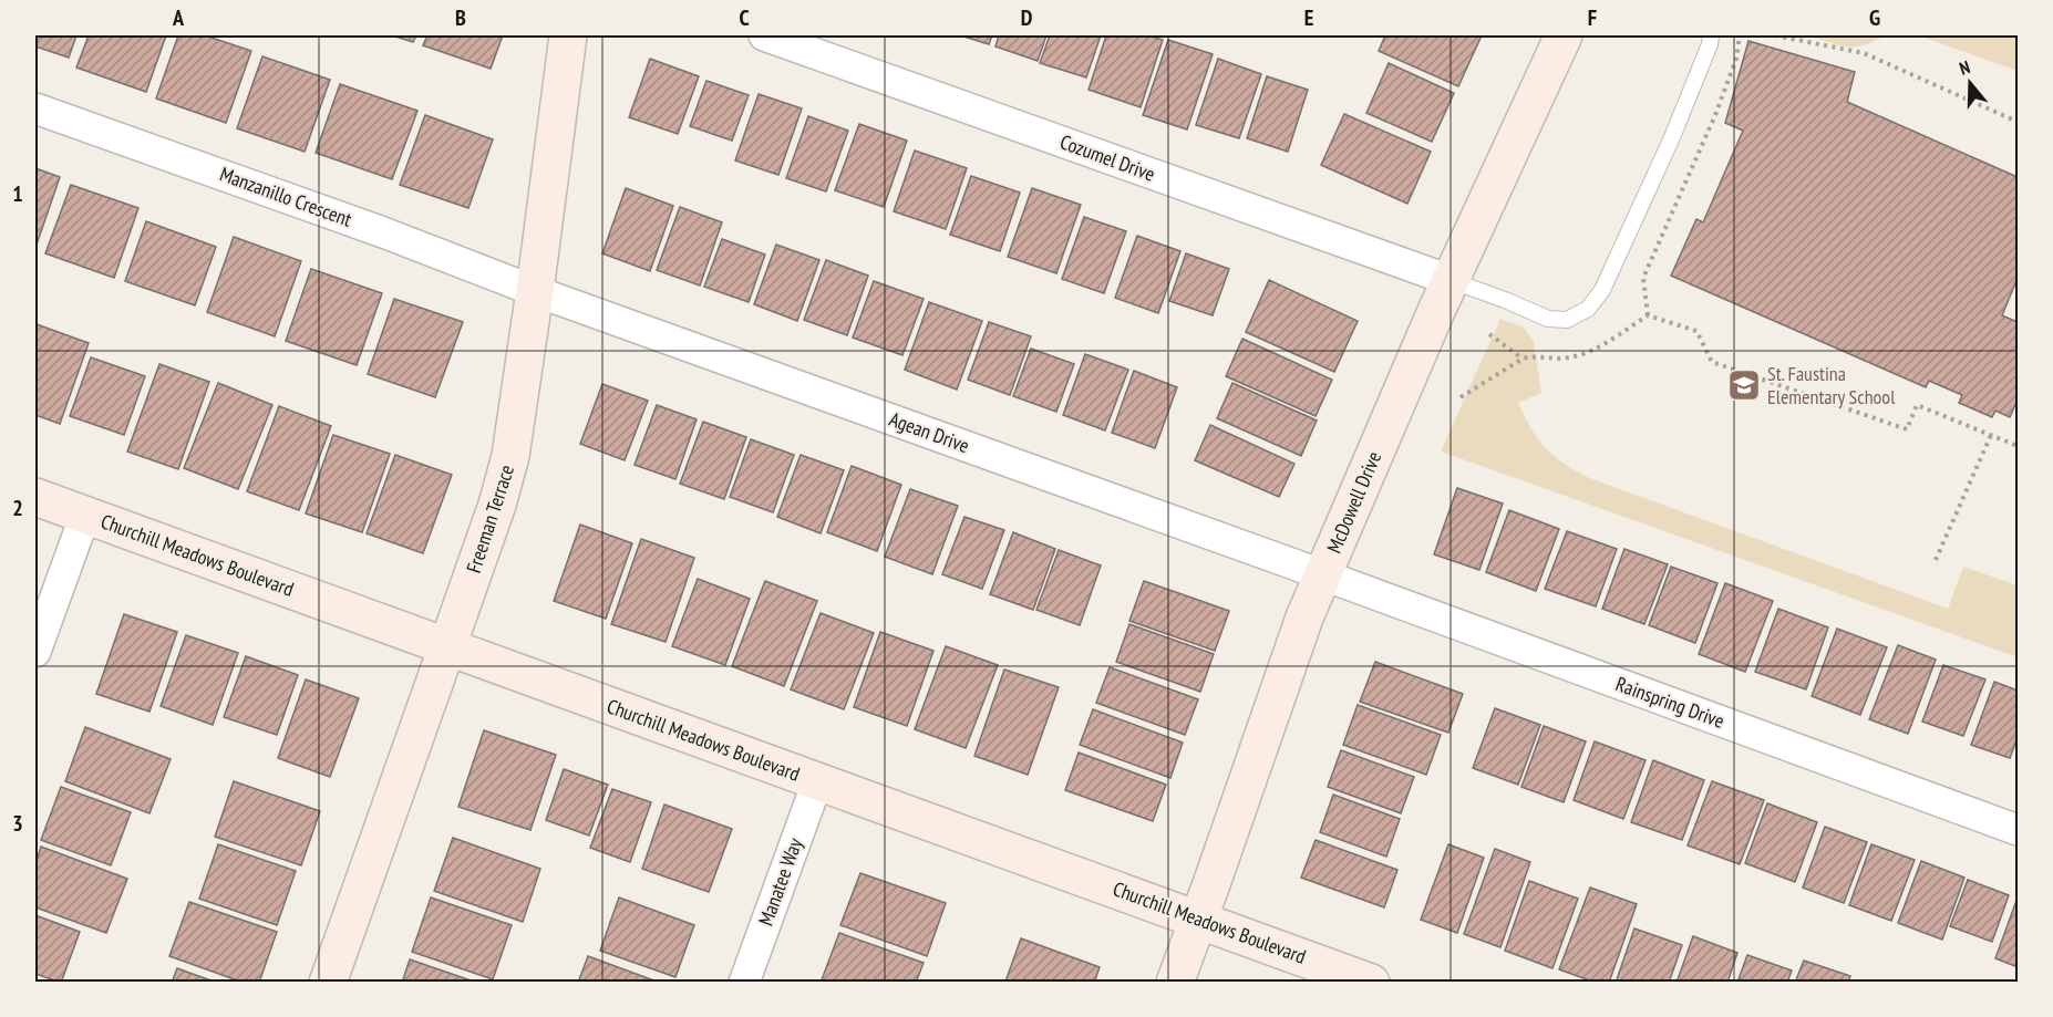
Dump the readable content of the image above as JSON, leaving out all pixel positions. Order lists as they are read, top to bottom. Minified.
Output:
{"streets":{"street":["Cozumel Drive","Manzanillo Crescent","Agean Drive","McDowell Drive","Freeman Terrace","Churchill Meadows Boulevard","Rainspring Drive","Manatee Way"]},"crossings":[["Cozumel Drive","McDowell Drive"],["Manzanillo Crescent","Agean Drive"],["Manzanillo Crescent","Freeman Terrace"],["Agean Drive","McDowell Drive"],["Agean Drive","Freeman Terrace"],["Agean Drive","Rainspring Drive"],["McDowell Drive","Churchill Meadows Boulevard"],["McDowell Drive","Rainspring Drive"],["Freeman Terrace","Churchill Meadows Boulevard"],["Churchill Meadows Boulevard","Manatee Way"]],"places":{"school or university":["St. Faustina Elementary School"]},"north":"top","grid":{"columns":["A","B","C","D","E","F","G"],"rows":["1","2","3"]}}
